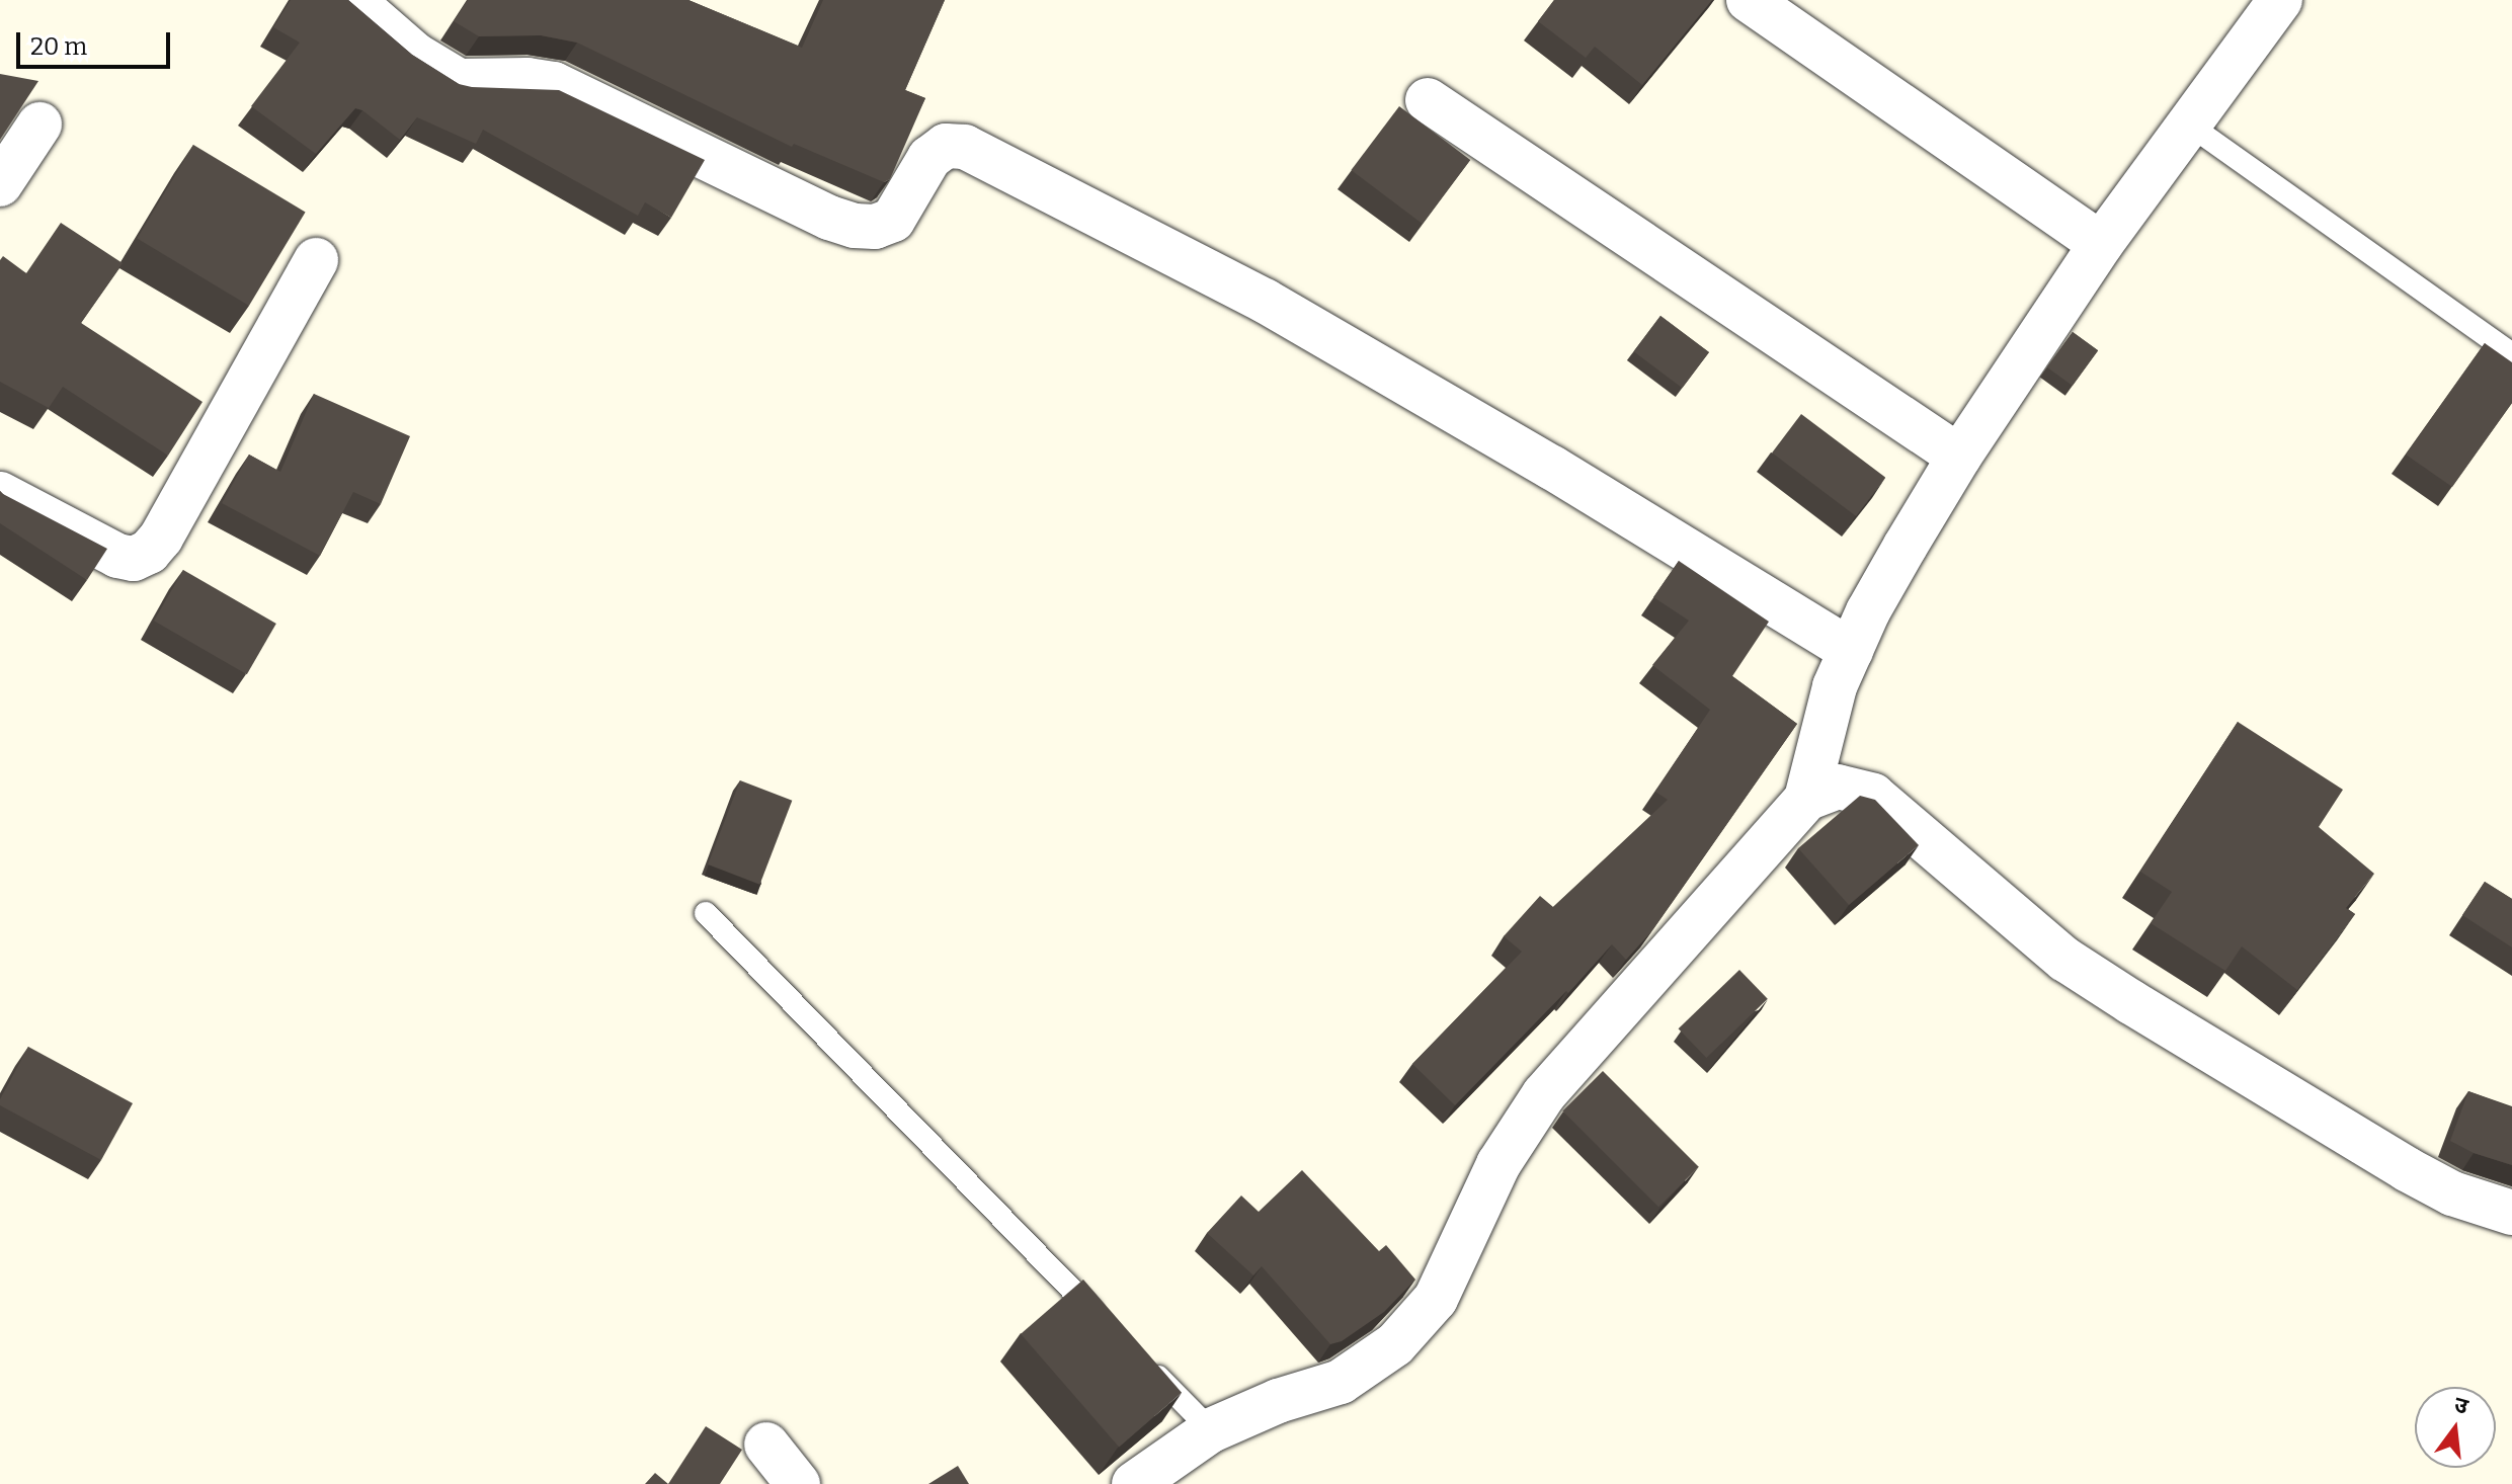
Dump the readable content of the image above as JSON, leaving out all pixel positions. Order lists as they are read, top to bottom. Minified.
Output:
{"scale_bar":"20 m","north":"top"}
